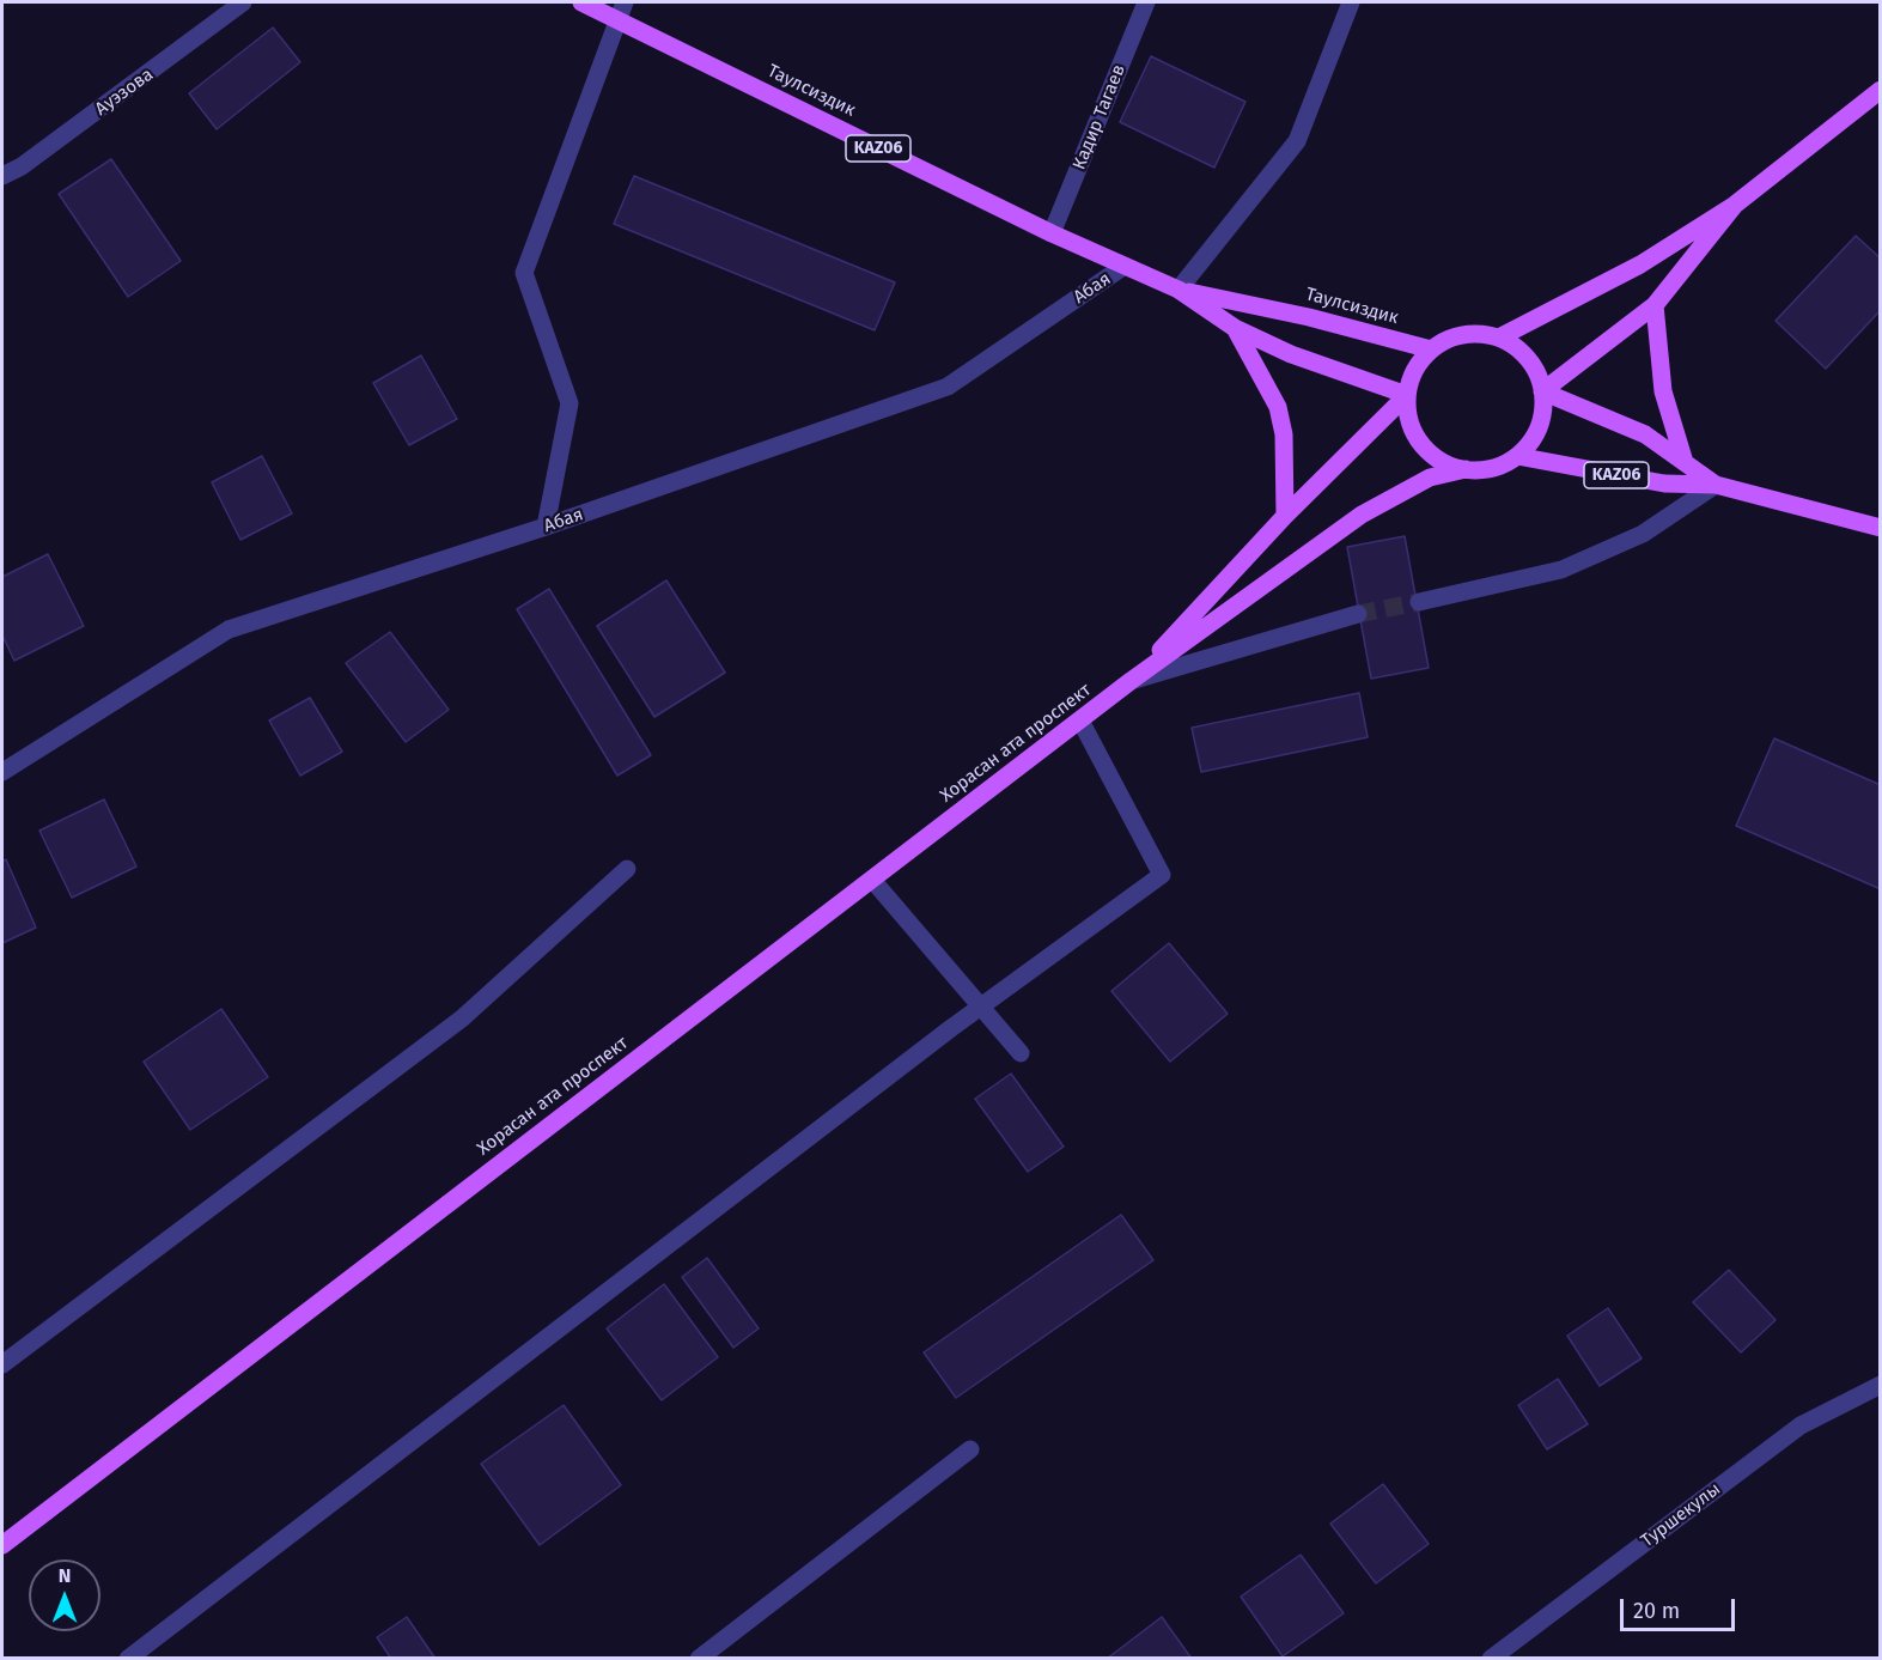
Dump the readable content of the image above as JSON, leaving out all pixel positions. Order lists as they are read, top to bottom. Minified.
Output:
{"streets":{"main road":["Таулсиздик","KAZ06","Хорасан ата проспект"],"street":["Ауэзова","Кадир Тагаев","Абая","Туршекулы"]},"crossings":[["Таулсиздик","Кадир Тагаев"],["Таулсиздик","KAZ06"],["Таулсиздик","Абая"],["Таулсиздик","Хорасан ата проспект"],["KAZ06","Хорасан ата проспект"]],"scale_bar":"20 m","north":"top"}
